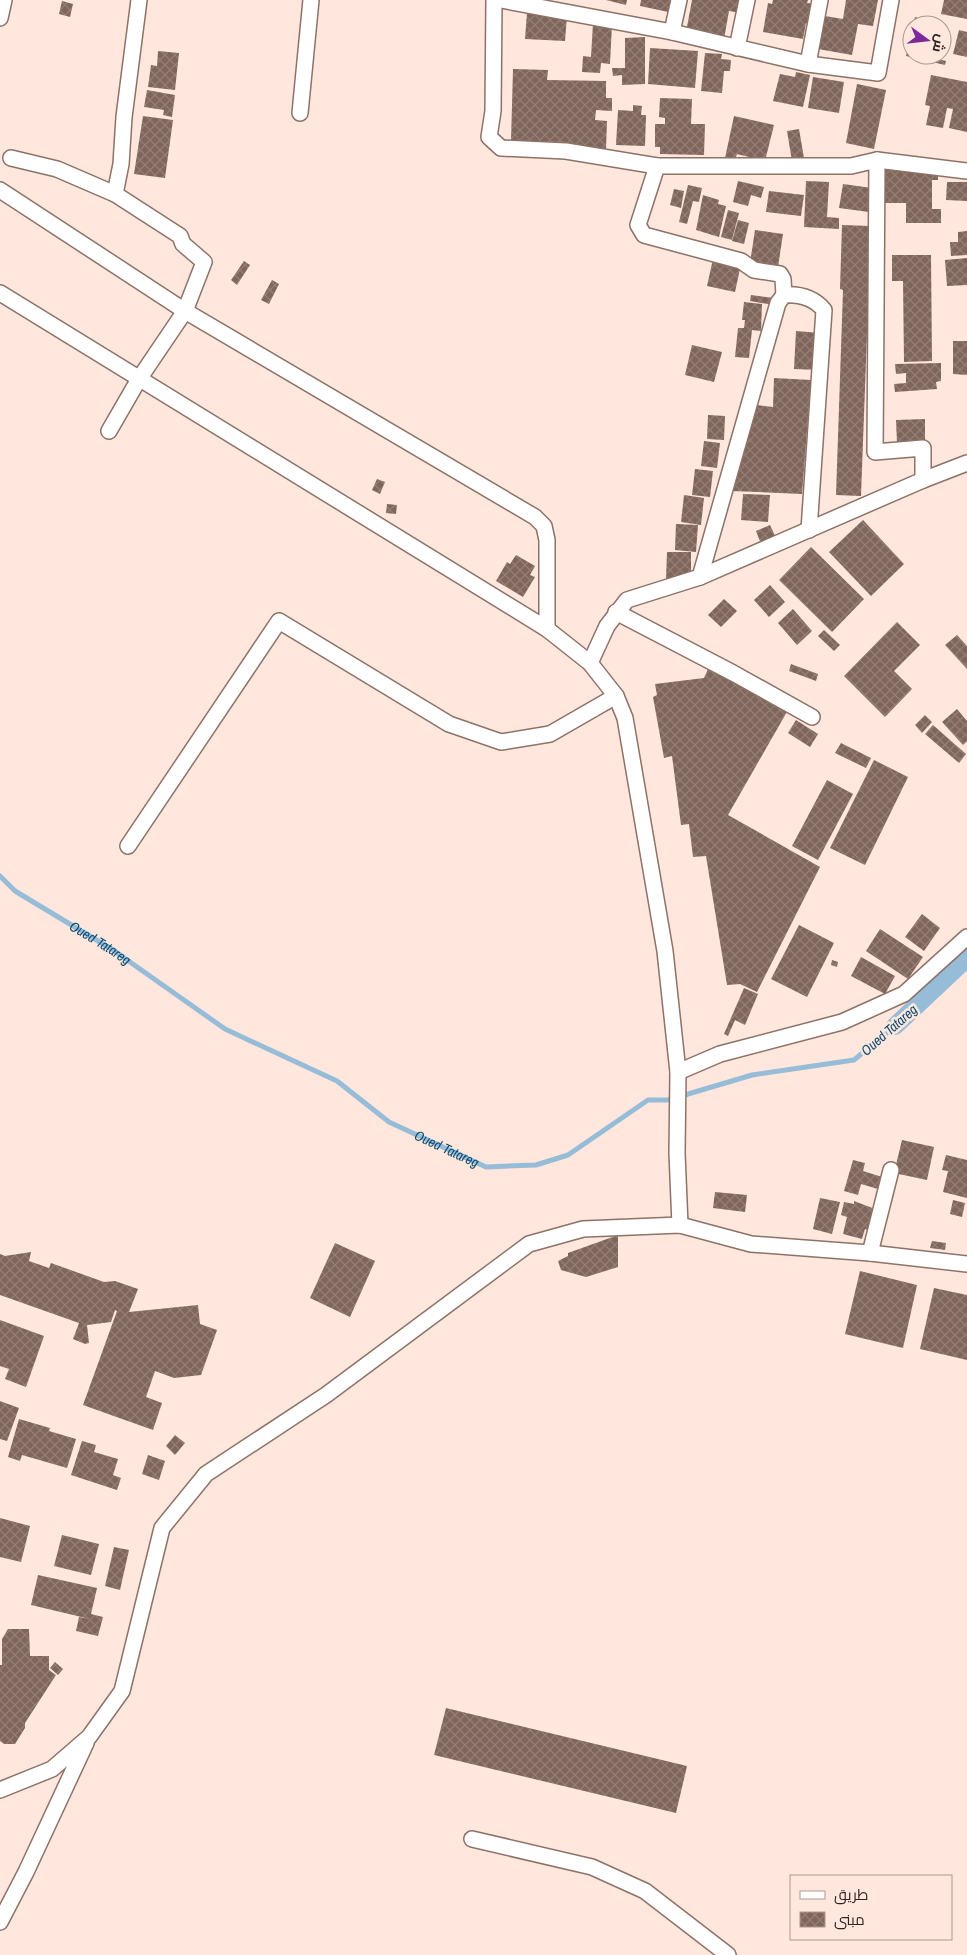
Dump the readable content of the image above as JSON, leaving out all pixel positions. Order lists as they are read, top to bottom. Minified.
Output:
{"water":["Oued Tatareg"],"legend":["طريق","مبنى"],"north":"right"}
